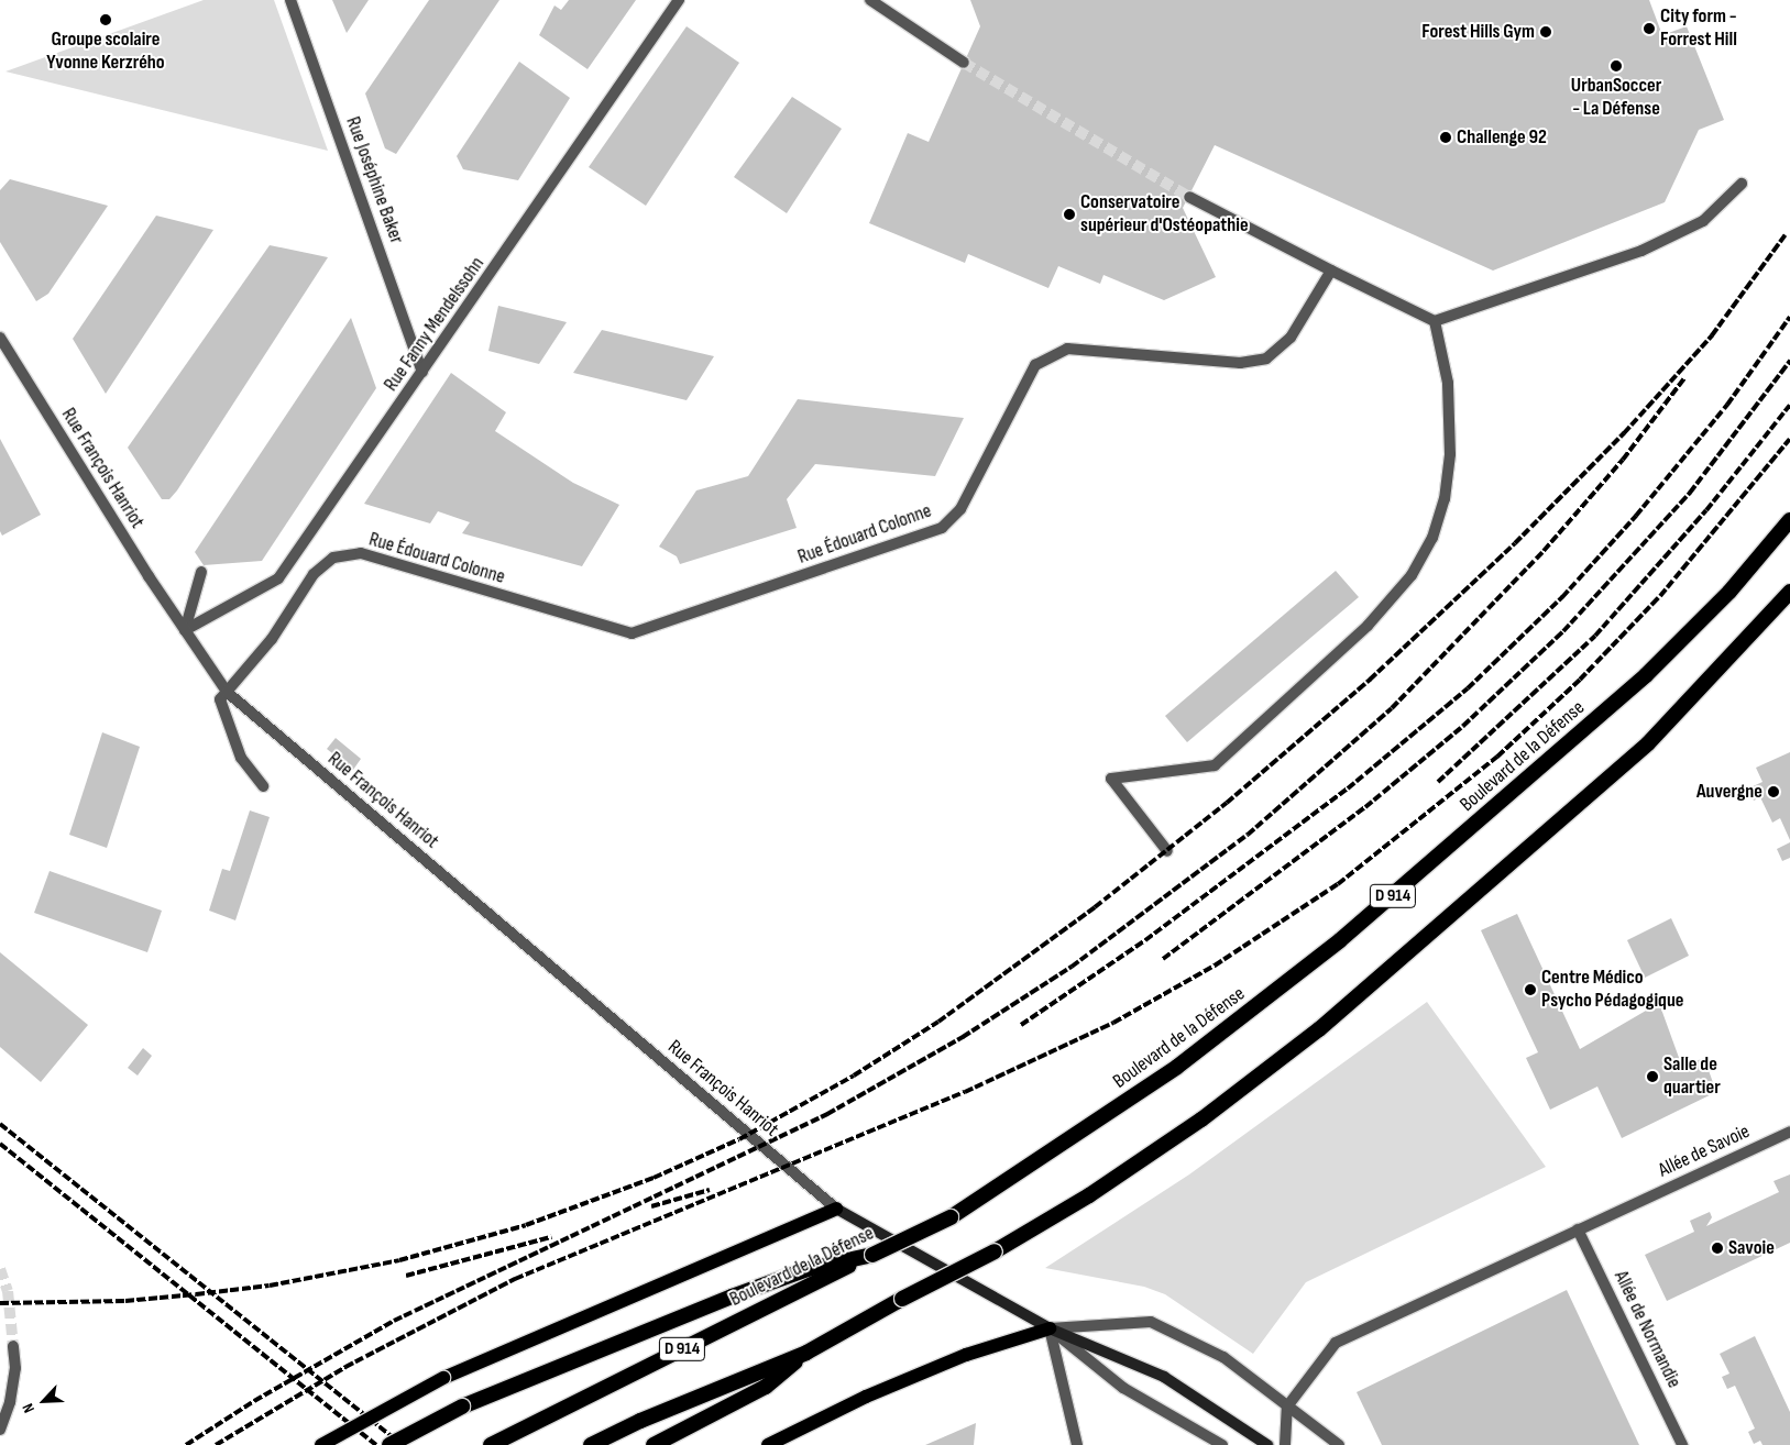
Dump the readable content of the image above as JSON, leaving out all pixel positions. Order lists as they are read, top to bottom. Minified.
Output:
{"streets":{"highway":["Boulevard de la Défense","D 914"],"street":["Rue Joséphine Baker","Rue Fanny Mendelssohn","Rue François Hanriot","Rue Édouard Colonne","Allée de Savoie","Allée de Normandie"]},"crossings":[["Rue Joséphine Baker","Rue Fanny Mendelssohn"],["Rue Fanny Mendelssohn","Rue François Hanriot"],["Rue François Hanriot","Rue Édouard Colonne"],["Allée de Savoie","Allée de Normandie"]],"places":["Groupe scolaire Yvonne Kerzrého","City form - Forrest Hill","Forest Hills Gym","UrbanSoccer - La Défense","Challenge 92","Conservatoire supérieur d'Ostéopathie","Auvergne","Centre Médico Psycho Pédagogique","Salle de quartier","Savoie"],"north":"bottom left"}
